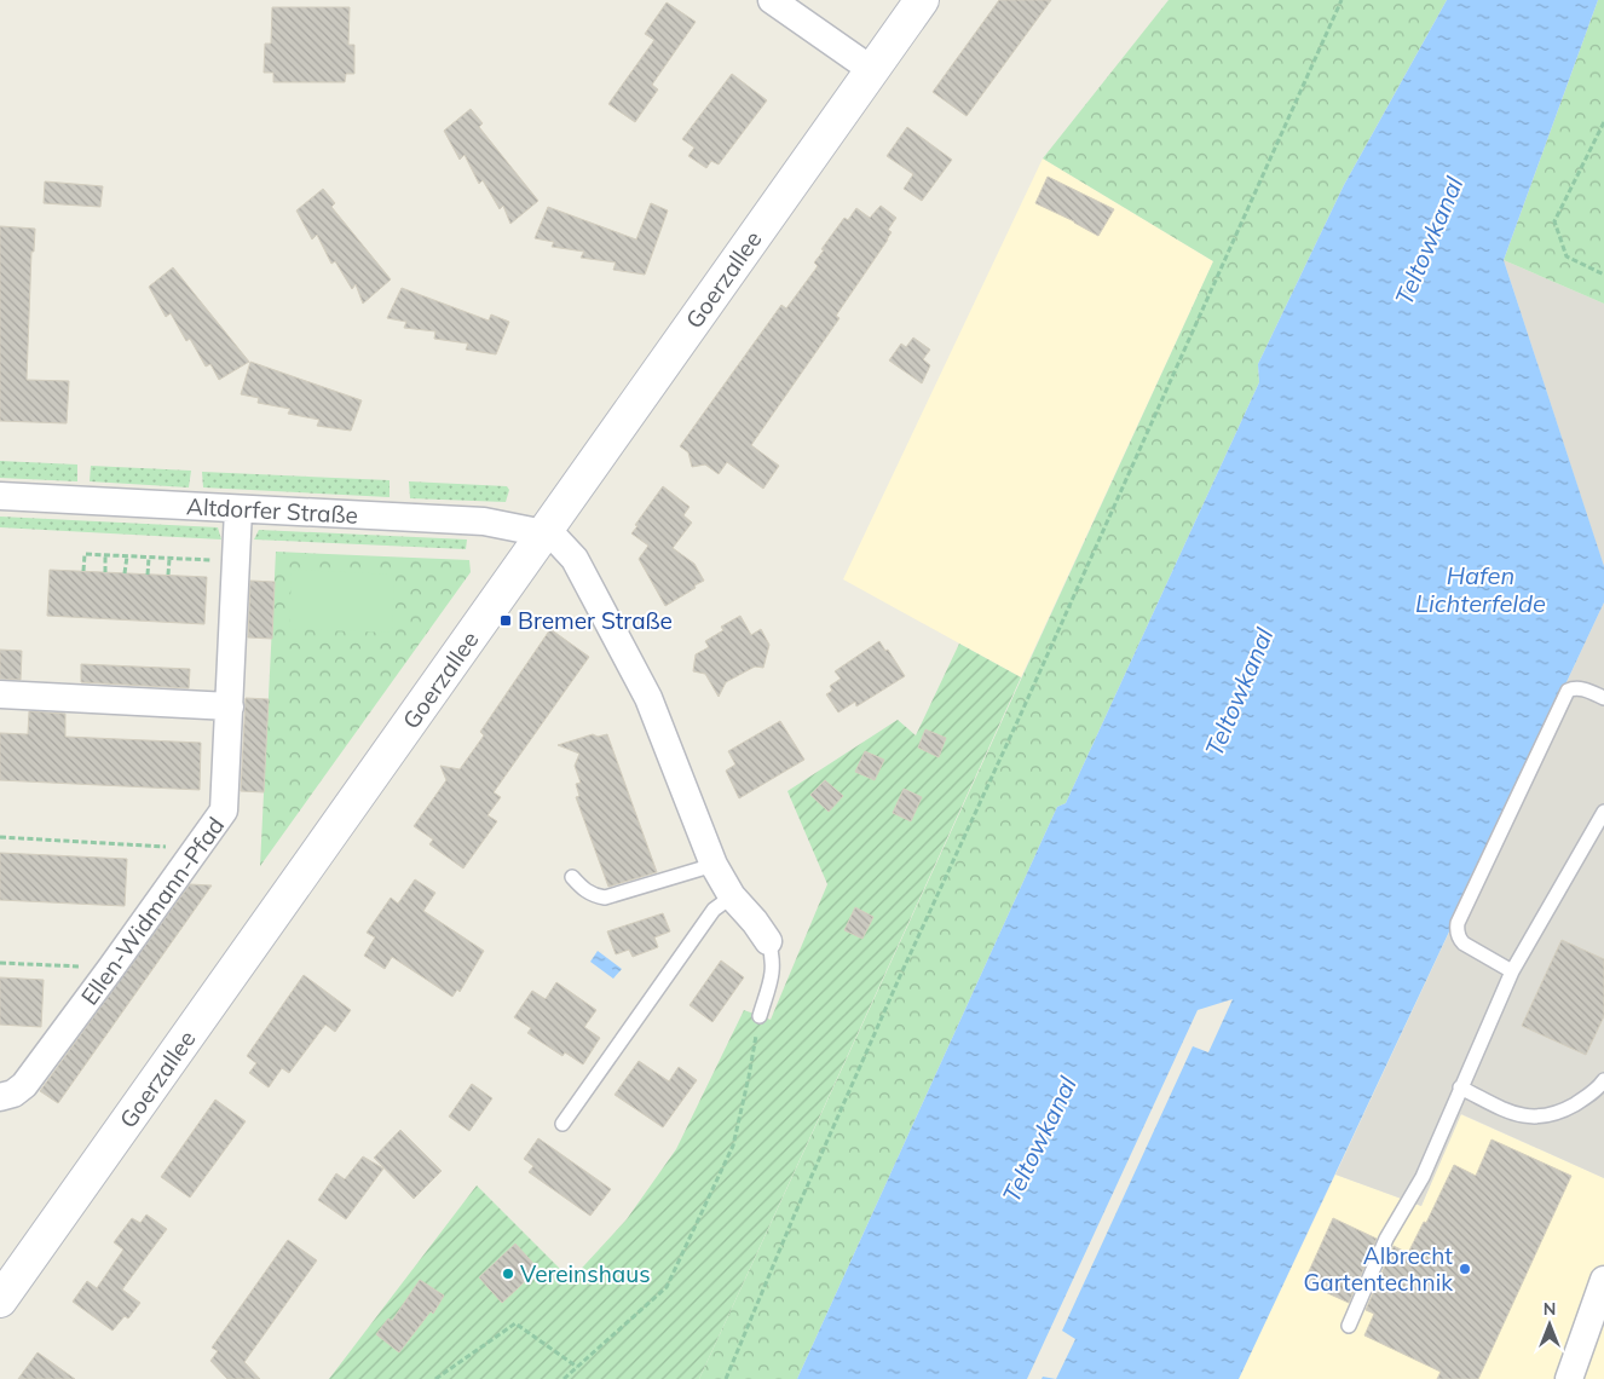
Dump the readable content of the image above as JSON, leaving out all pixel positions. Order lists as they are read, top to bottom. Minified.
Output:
{"streets":{"main road":["Goerzallee"],"street":["Altdorfer Straße","Ellen-Widmann-Pfad"]},"crossings":[["Goerzallee","Altdorfer Straße"],["Altdorfer Straße","Ellen-Widmann-Pfad"]],"water":["Teltowkanal","Hafen Lichterfelde"],"places":{"transit":["Bremer Straße"],"other":["Albrecht Gartentechnik","Vereinshaus"]},"north":"top"}
